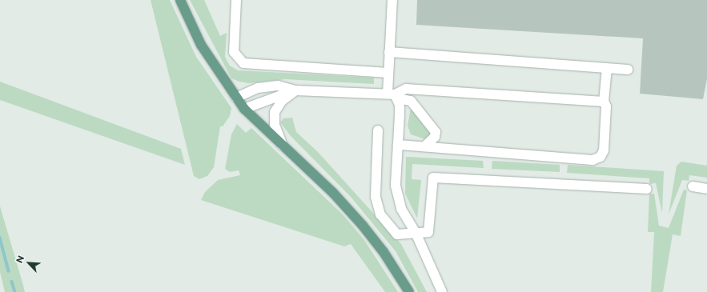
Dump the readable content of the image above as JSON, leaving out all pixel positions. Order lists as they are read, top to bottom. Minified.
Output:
{"north":"top left"}
